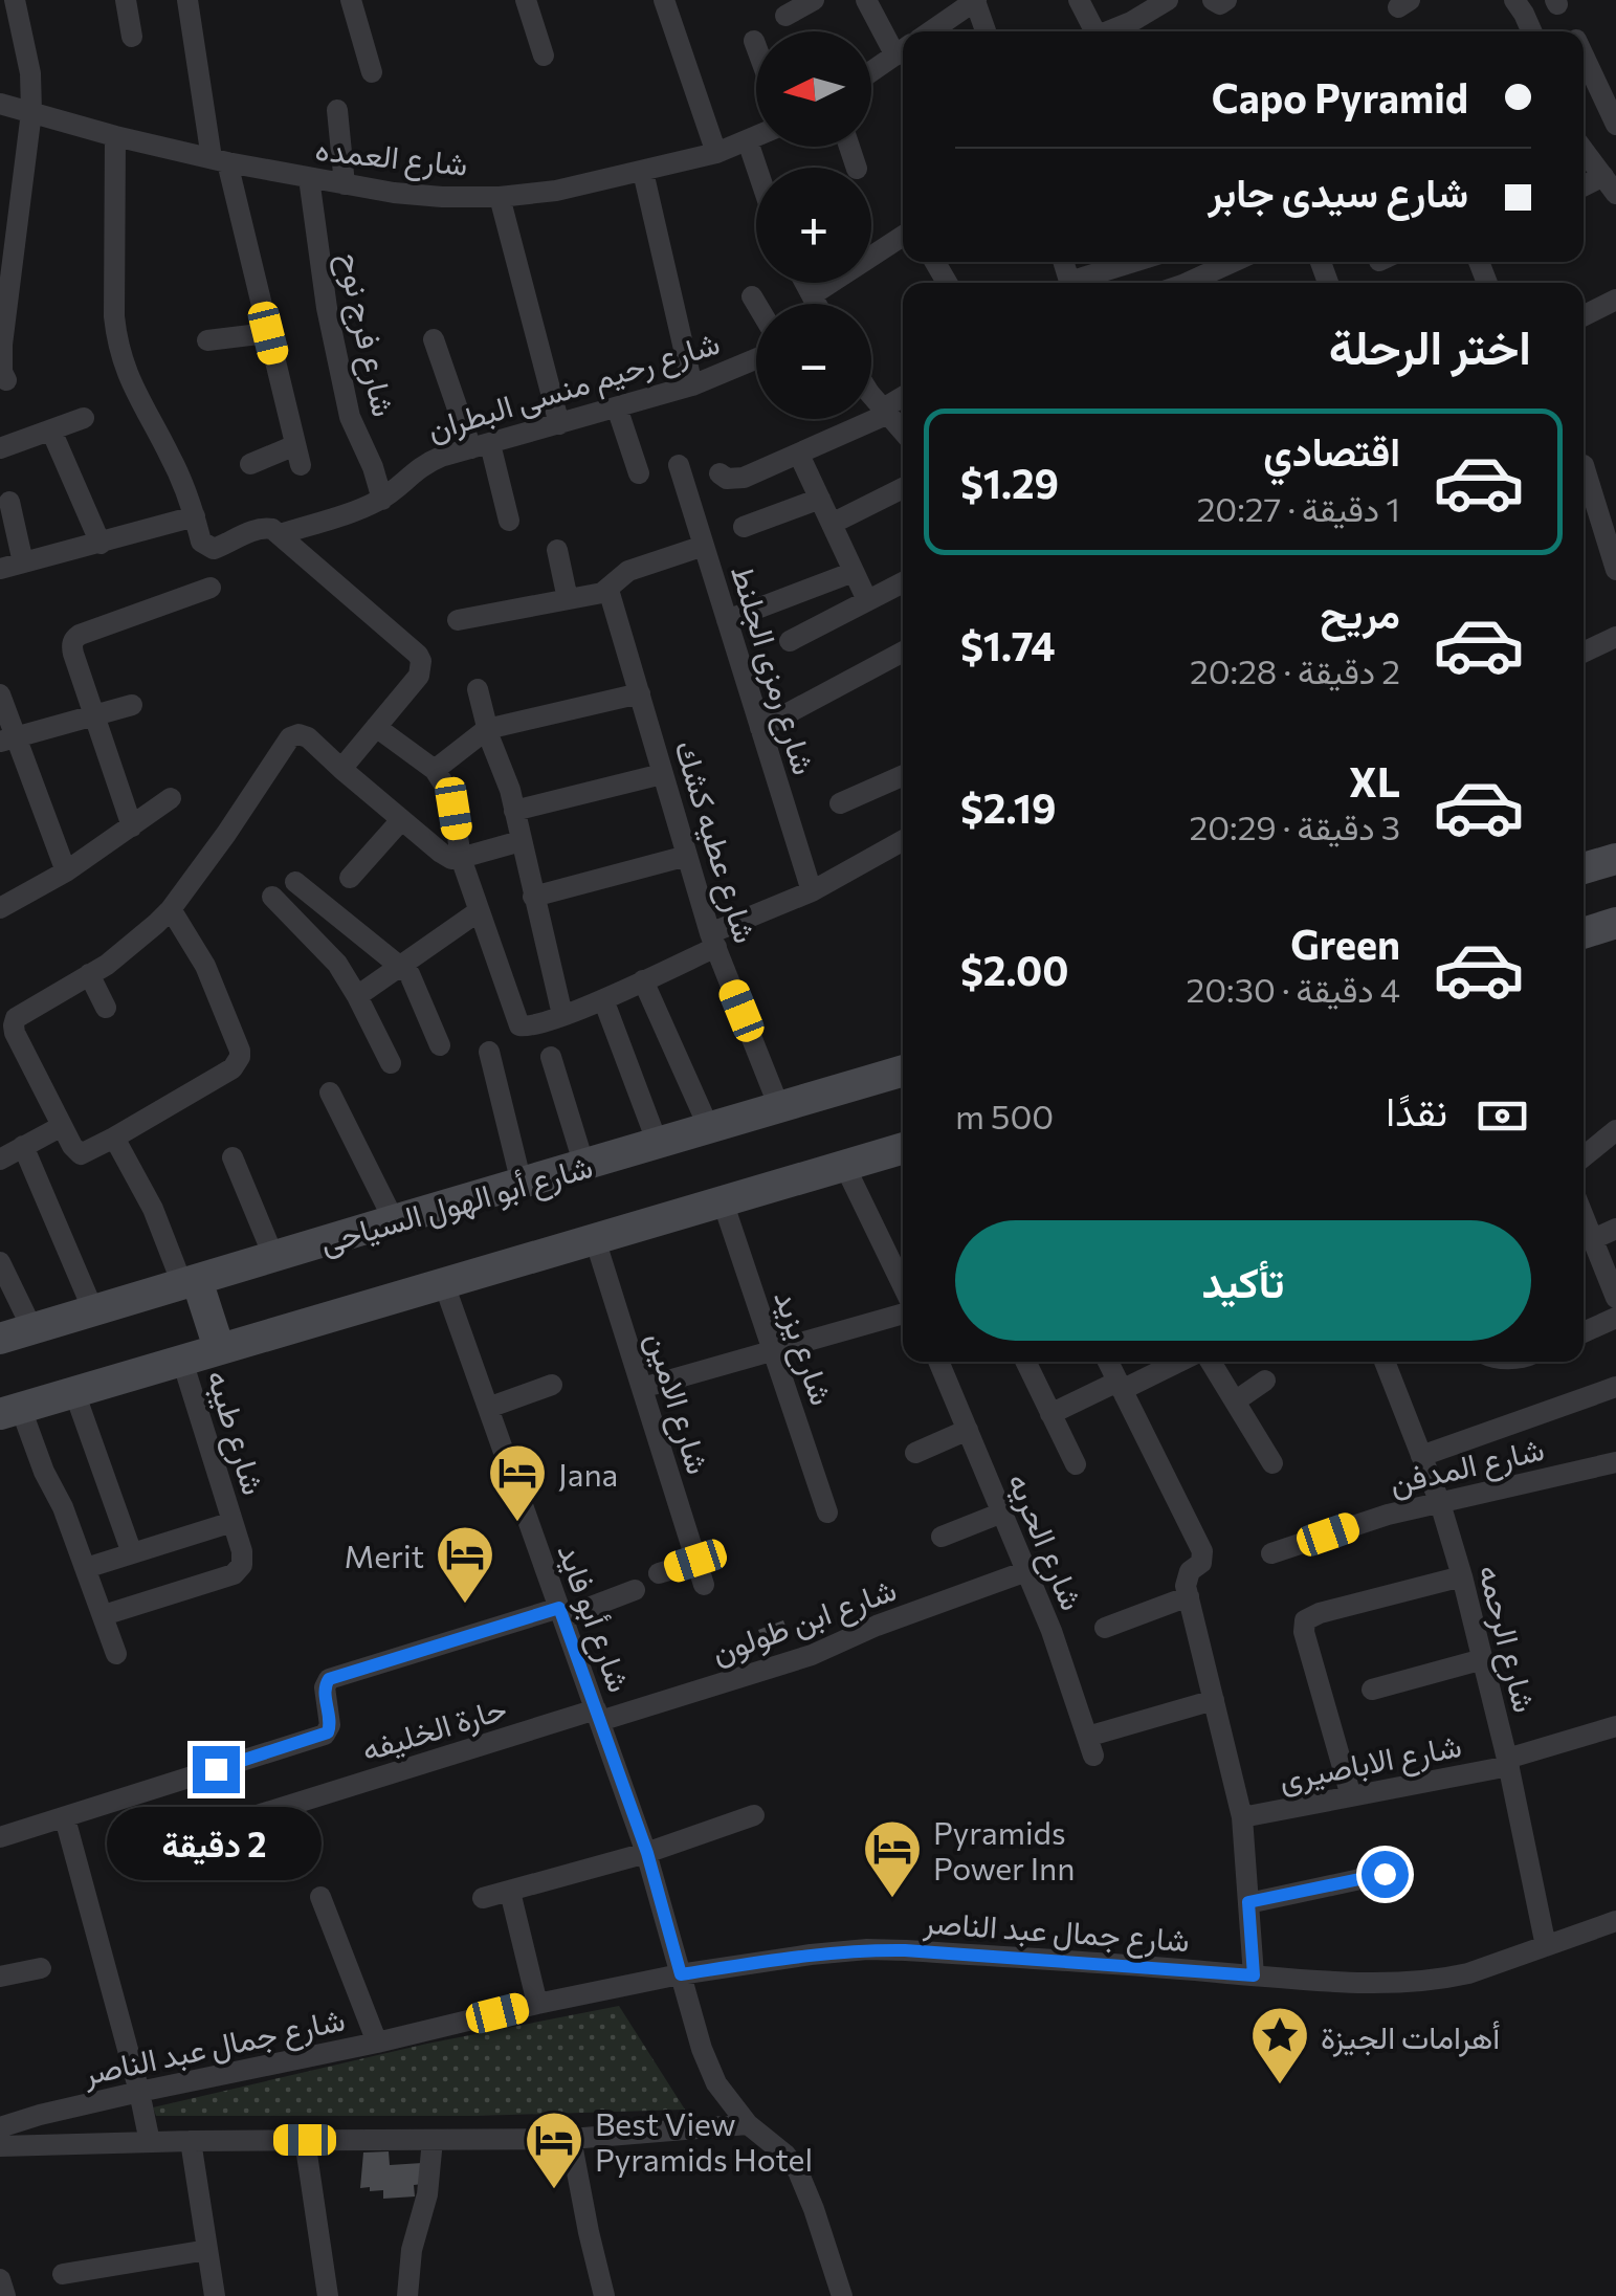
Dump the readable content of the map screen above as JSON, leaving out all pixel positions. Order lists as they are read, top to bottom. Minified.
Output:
{"streets":{"main road":["شارع أبو الهول السياحى"],"street":["شارع العمده","شارع فرج نوح","شارع رحيم منسى البطران","شارع رمزى الجلنط","شارع عطيه كشك","شارع يزيد","شارع الامين","شارع طيبه","شارع المدفن","شارع الحريه","شارع أبو فايد","شارع ابن طولون","شارع الرحمه","حارة الخليفه","شارع الاباصيرى","شارع جمال عبد الناصر"]},"crossings":[["شارع العمده","شارع فرج نوح"],["شارع فرج نوح","شارع رحيم منسى البطران"],["شارع عطيه كشك","شارع أبو الهول السياحى"],["شارع المدفن","شارع الرحمه"],["شارع الحريه","شارع ابن طولون"],["شارع أبو فايد","شارع ابن طولون"],["شارع أبو فايد","حارة الخليفه"],["شارع أبو فايد","شارع جمال عبد الناصر"],["شارع ابن طولون","حارة الخليفه"],["شارع الرحمه","شارع الاباصيرى"],["شارع الرحمه","شارع جمال عبد الناصر"]],"places":{"hotel":["Jana","Merit","Pyramids Power Inn","Best View Pyramids Hotel"],"place":["أهرامات الجيزة"]},"north":"left","page":{"map_buttons":["+","−"],"banner":["Capo Pyramid","شارع سيدى جابر"],"heading":"اختر الرحلة","list":[{"name":"اقتصادي","note":"1 دقيقة · 20:27","value":"$1.29"},{"name":"مريح","note":"2 دقيقة · 20:28","value":"$1.74"},{"name":"XL","note":"3 دقيقة · 20:29","value":"$2.19"},{"name":"Green","note":"4 دقيقة · 20:30","value":"$2.00"}],"pay":["نقدًا","500 m"],"buttons":"تأكيد","bubble":"2 دقيقة"}}
